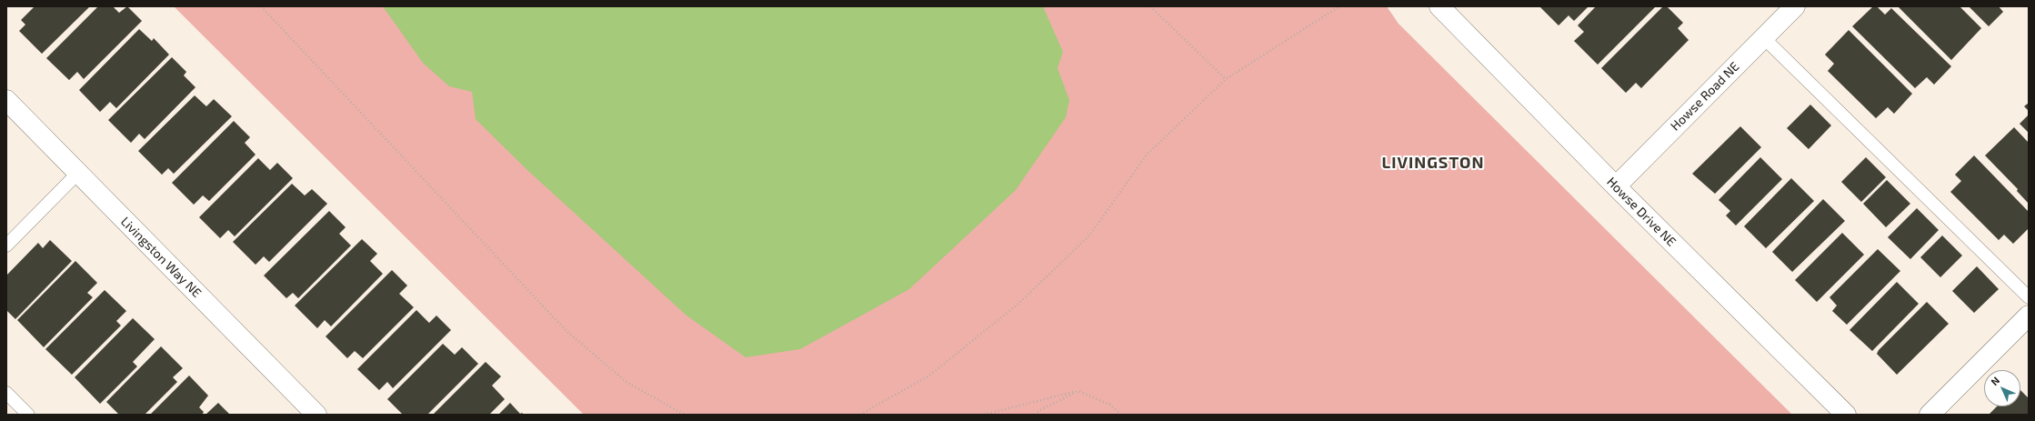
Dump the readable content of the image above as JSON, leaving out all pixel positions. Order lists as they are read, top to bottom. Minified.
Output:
{"streets":{"street":["Howse Road NE","Howse Drive NE","Livingston Way NE"]},"crossings":[["Howse Road NE","Howse Drive NE"]],"districts":["LIVINGSTON"],"north":"top left"}
